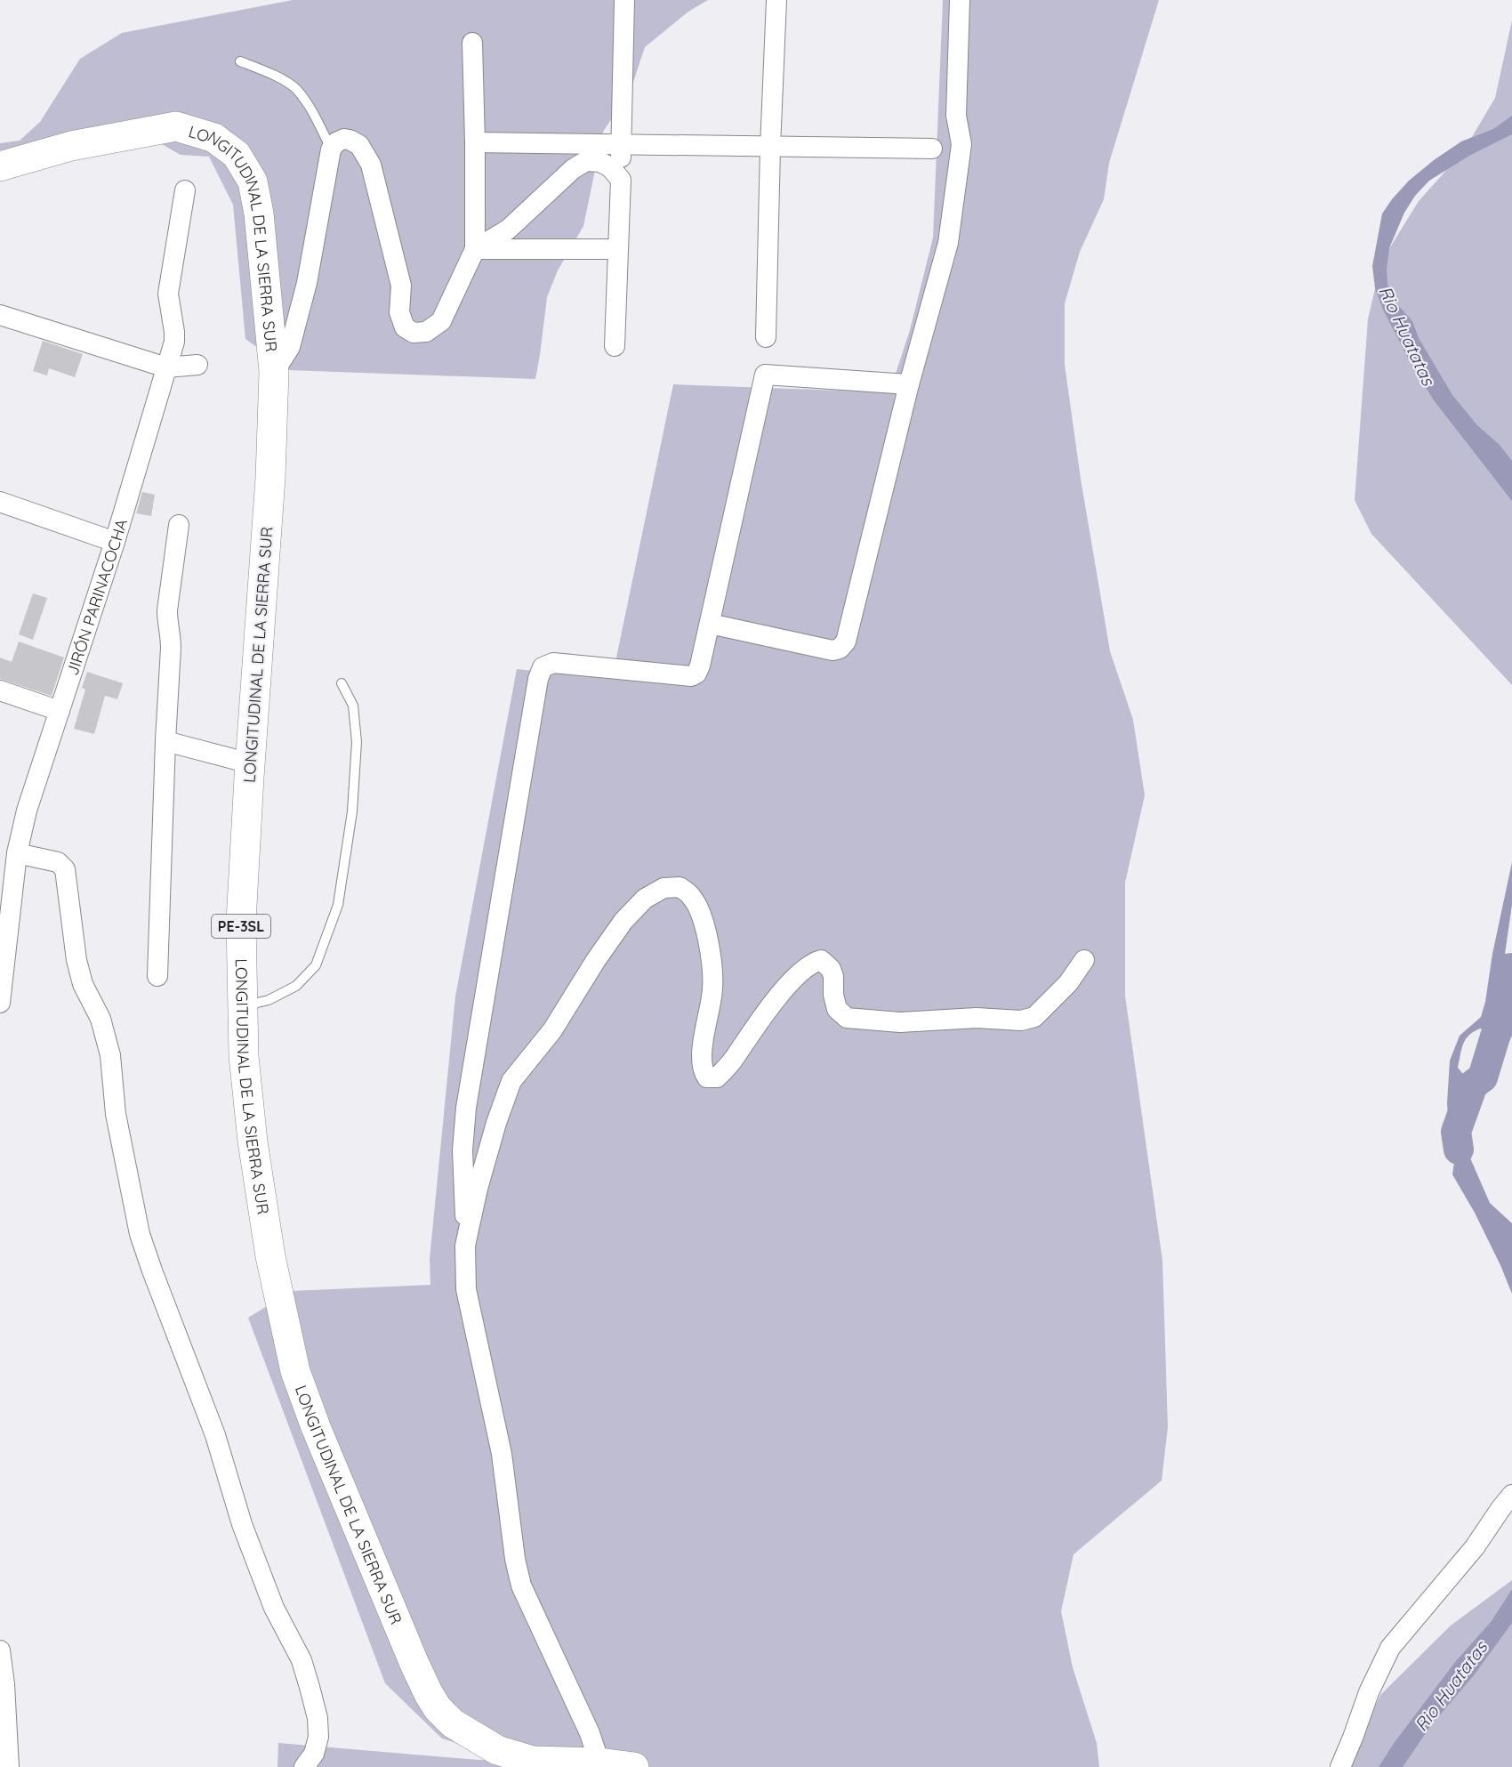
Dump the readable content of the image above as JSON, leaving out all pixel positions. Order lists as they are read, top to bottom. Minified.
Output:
{"streets":{"main road":["LONGITUDINAL DE LA SIERRA SUR","PE-3SL"],"street":["JIRÓN PARINACOCHA"]},"water":["Rio Huatatas"]}
